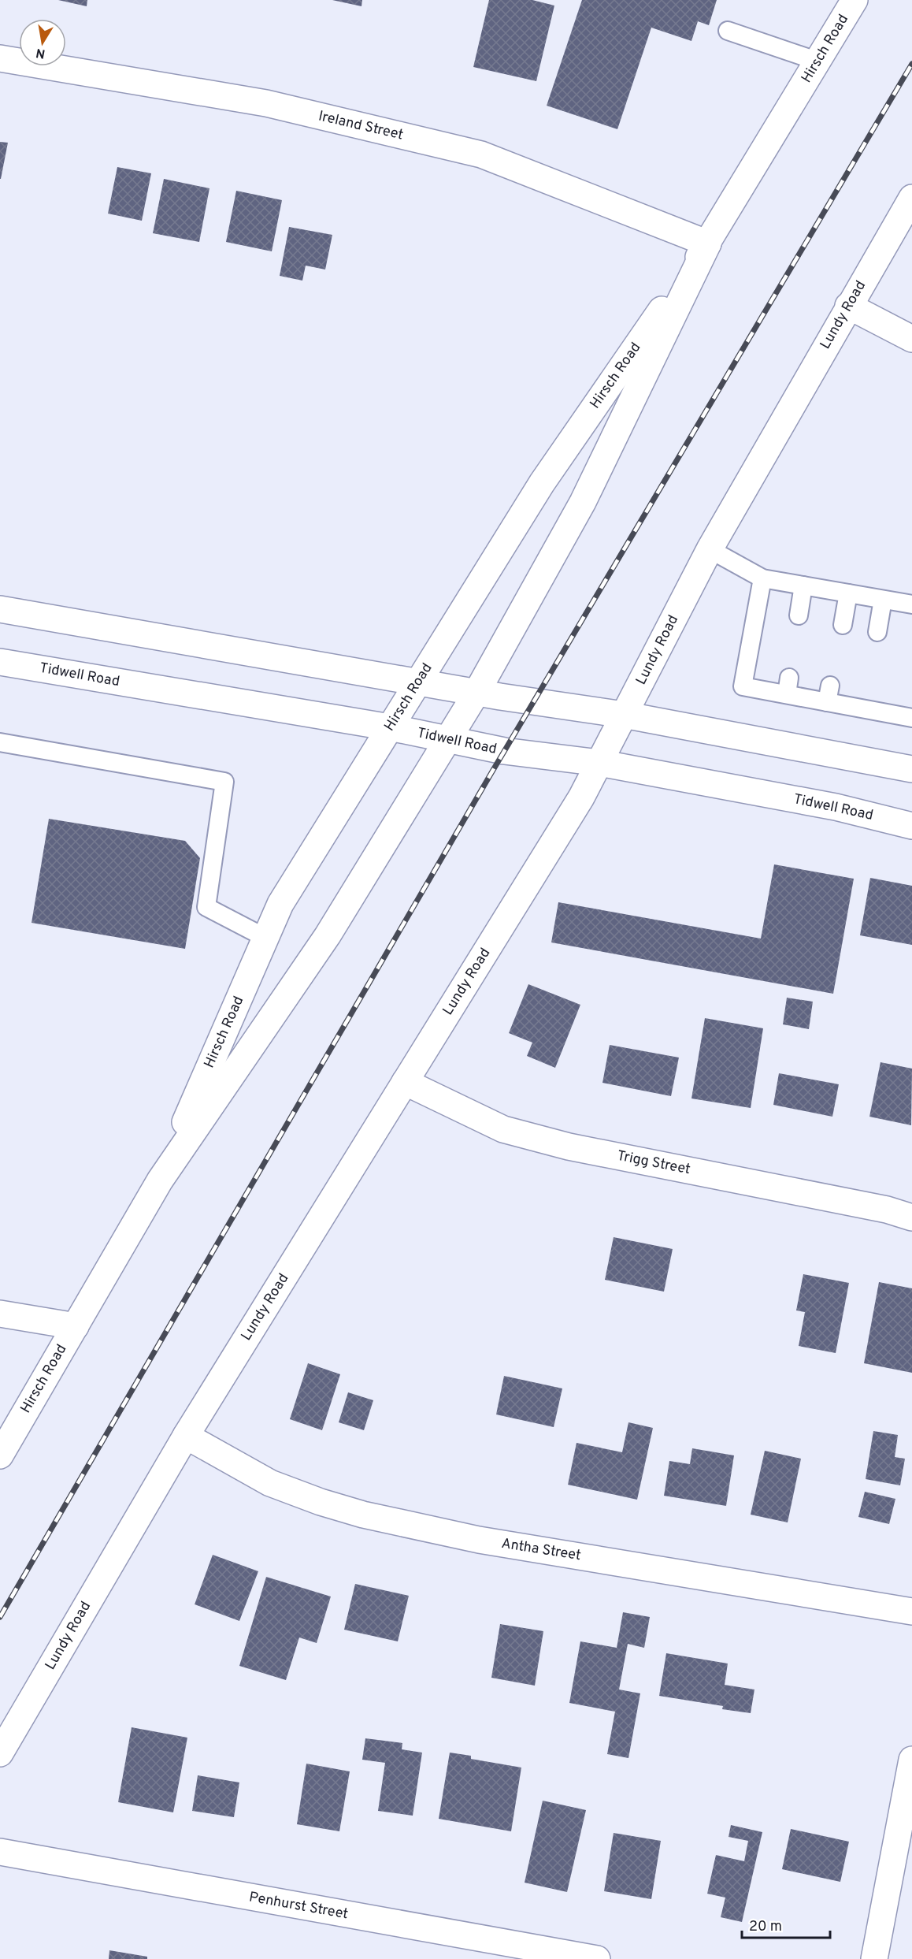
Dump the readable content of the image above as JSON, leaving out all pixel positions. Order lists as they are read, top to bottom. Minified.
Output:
{"streets":{"street":["Hirsch Road","Ireland Street","Lundy Road","Tidwell Road","Trigg Street","Antha Street","Penhurst Street"]},"crossings":[["Hirsch Road","Ireland Street"],["Hirsch Road","Tidwell Road"],["Lundy Road","Tidwell Road"],["Lundy Road","Trigg Street"],["Lundy Road","Antha Street"]],"scale_bar":"20 m","north":"bottom"}
